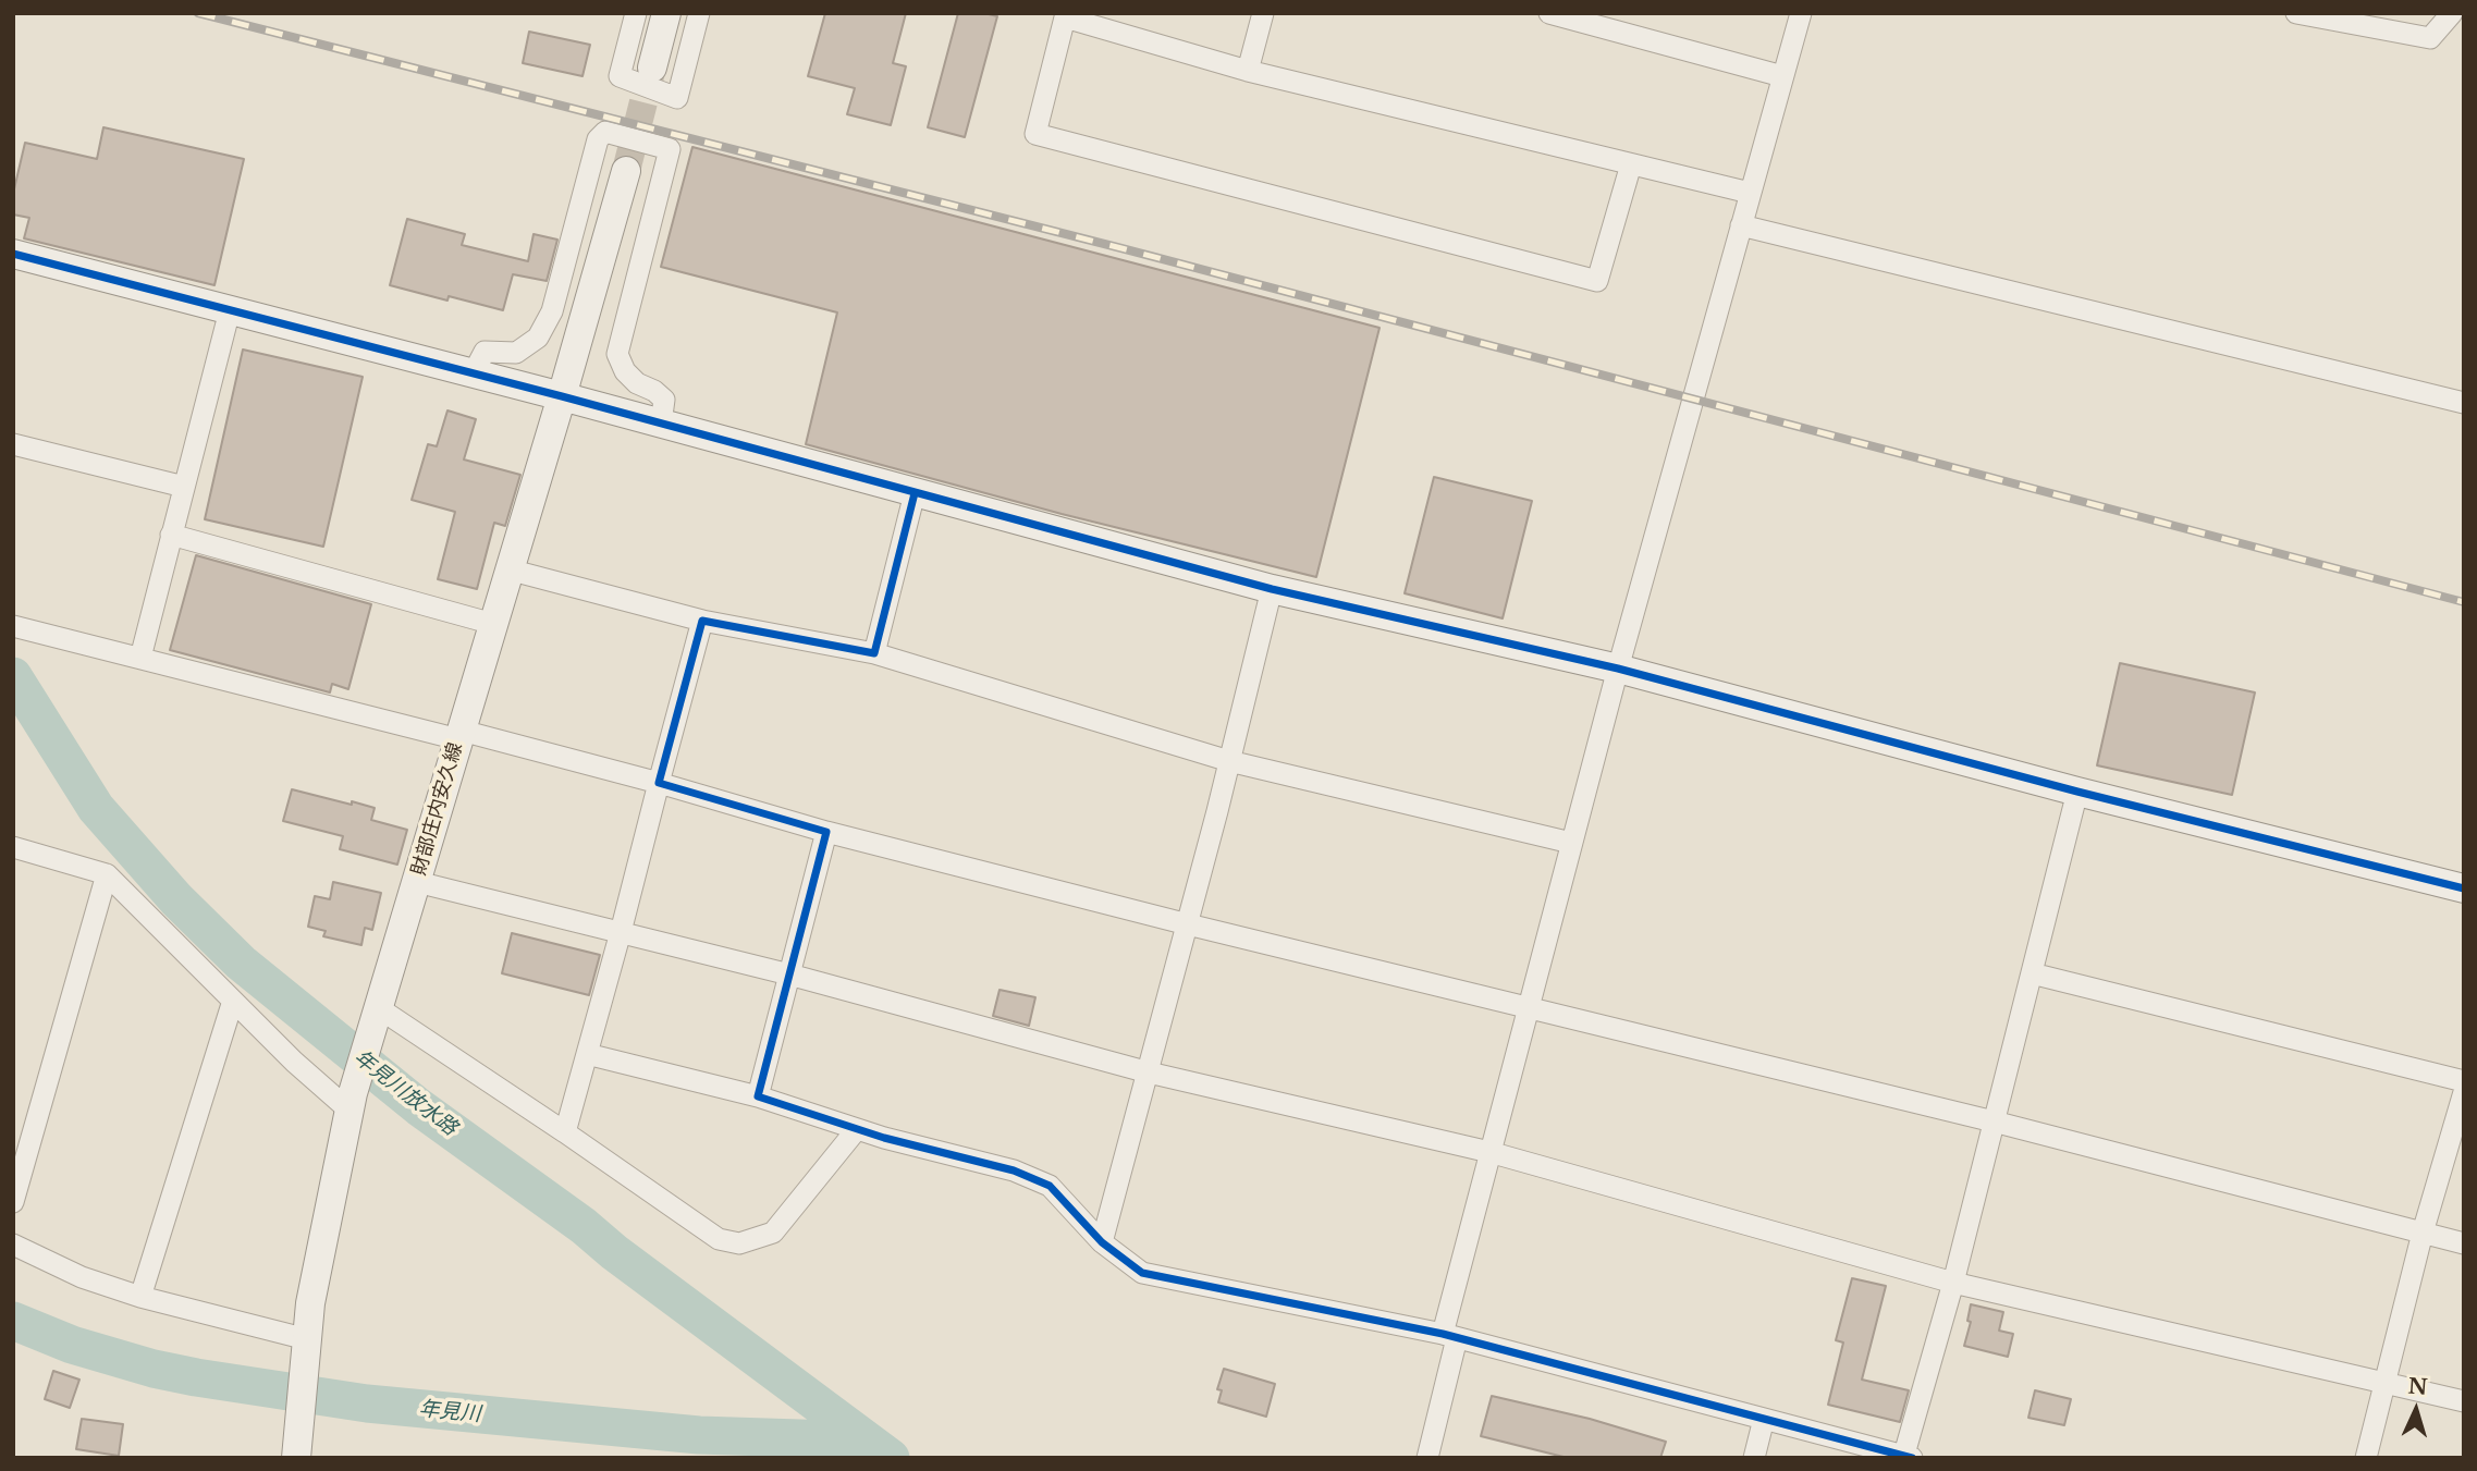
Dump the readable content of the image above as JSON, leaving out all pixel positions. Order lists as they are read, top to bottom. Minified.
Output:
{"streets":{"street":["財部庄内安久線"]},"water":["年見川放水路","年見川"],"north":"top"}
